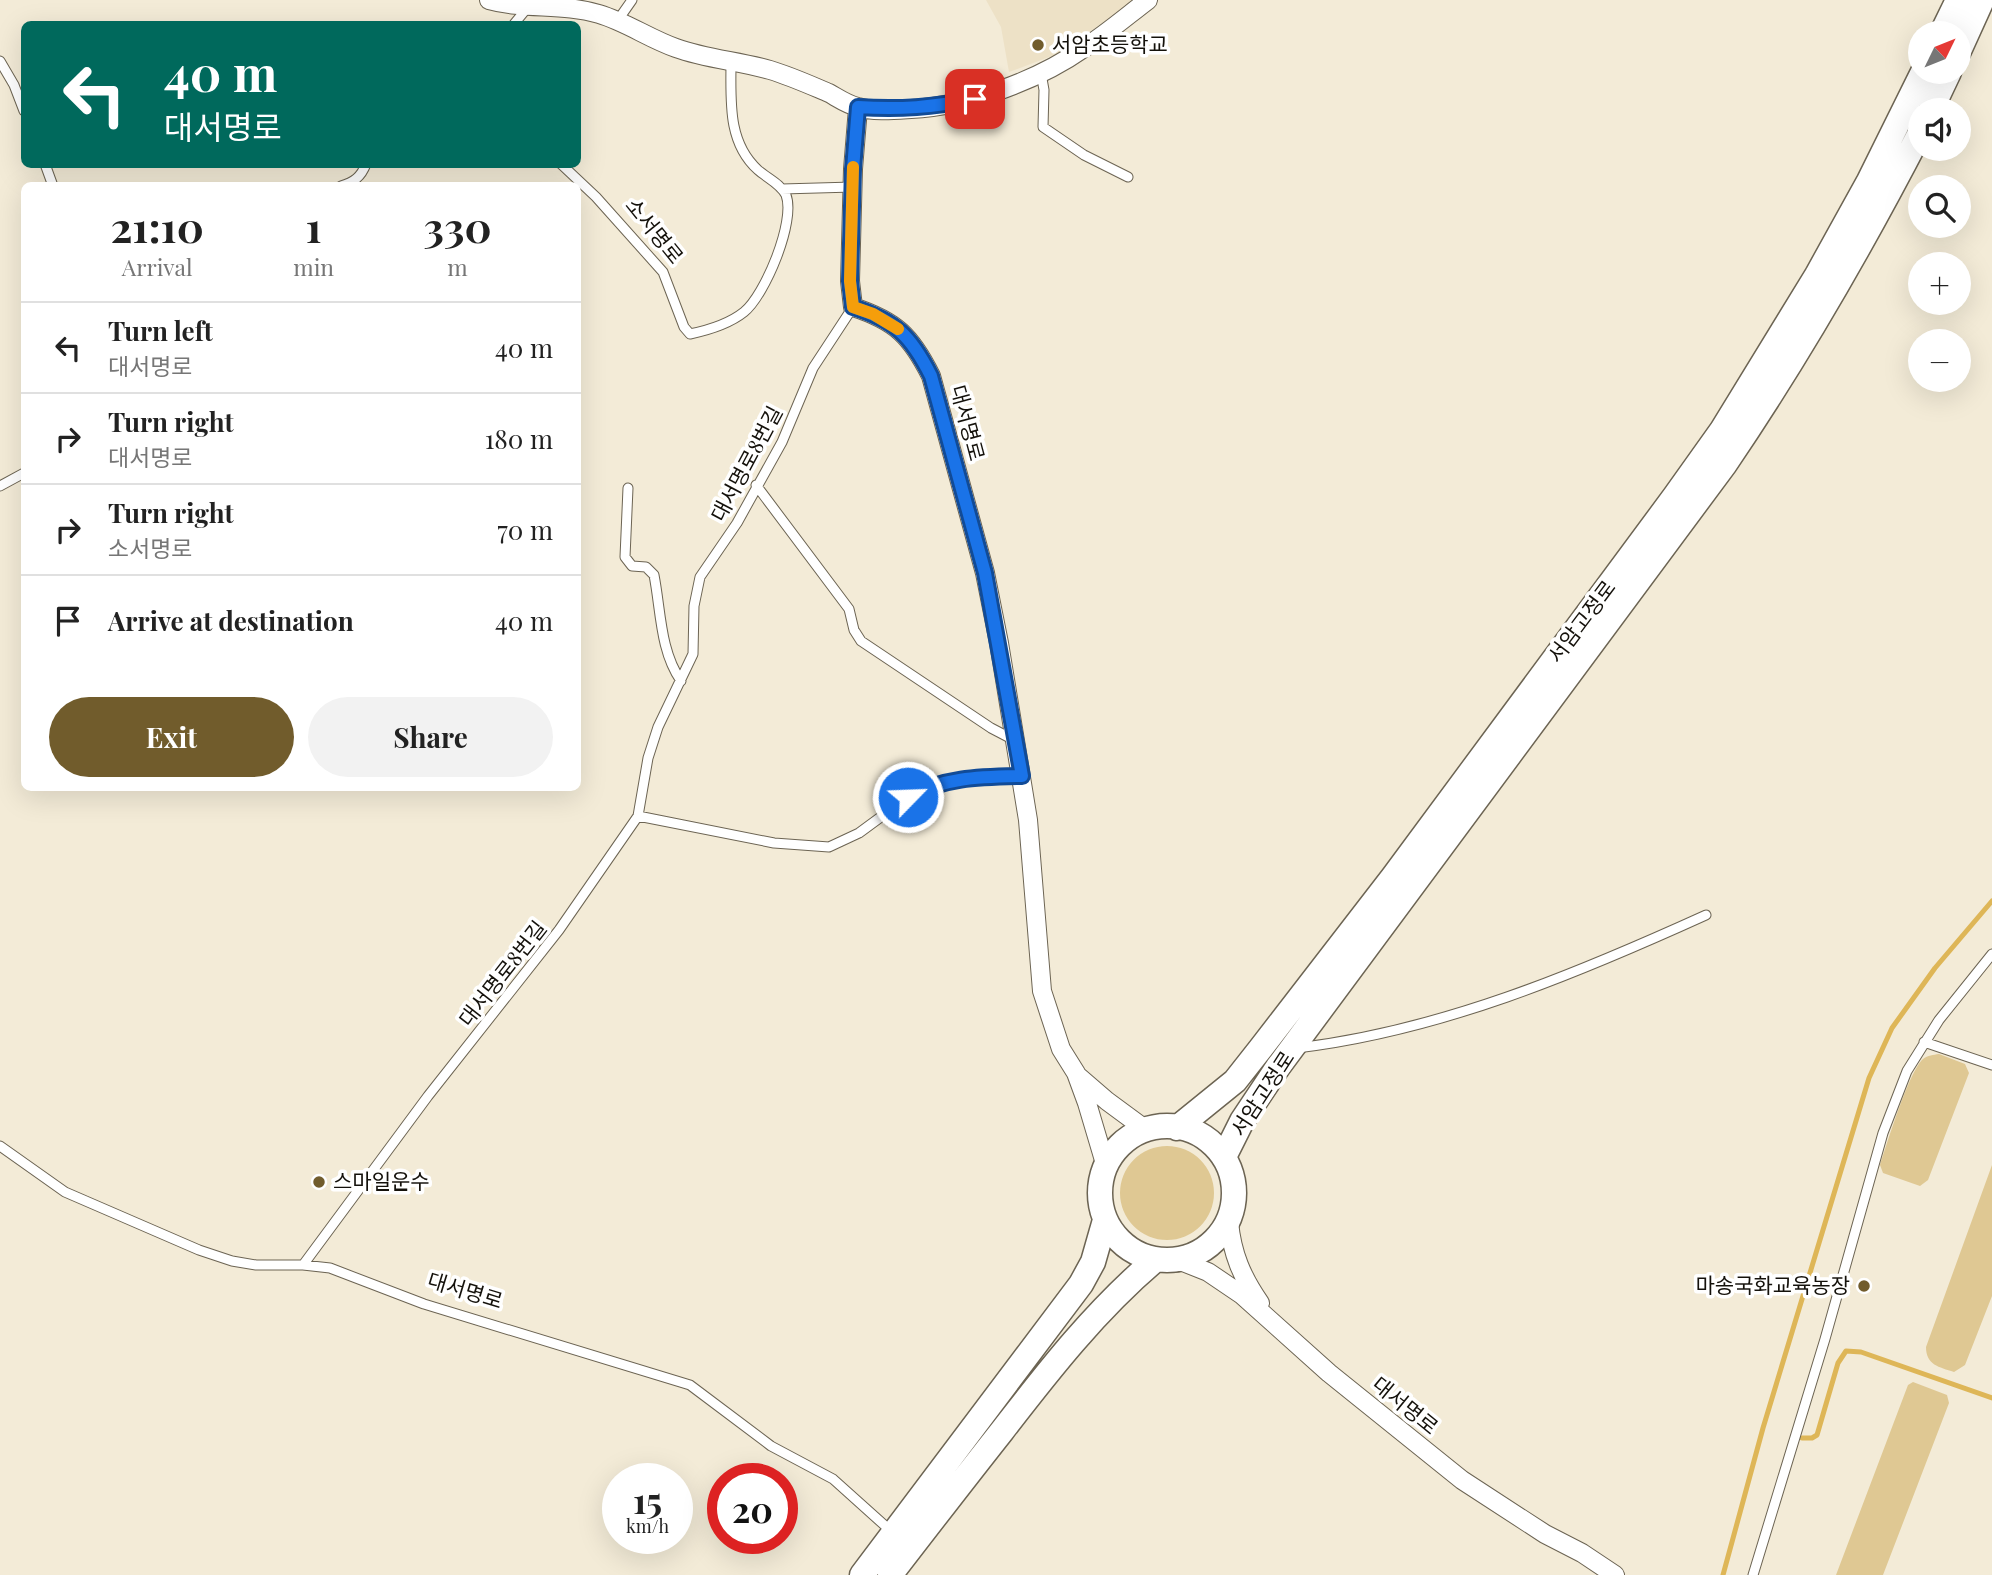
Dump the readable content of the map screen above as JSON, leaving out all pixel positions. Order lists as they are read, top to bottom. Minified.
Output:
{"streets":{"main road":["서암고정로"],"street":["대서명로"],"lane":["소서명로","대서명로8번길"]},"crossings":[["대서명로","대서명로8번길"],["대서명로","서암고정로"]],"places":["서암초등학교","스마일운수","마송국화교육농장"],"north":"top right","page":{"map_buttons":["+","−"],"turn":["40 m","대서명로"],"eta":["21:10","Arrival","1","min","330","m"],"list":[{"name":"Turn left","note":"대서명로","value":"40 m"},{"name":"Turn right","note":"대서명로","value":"180 m"},{"name":"Turn right","note":"소서명로","value":"70 m"},{"name":"Arrive at destination","value":"40 m"}],"buttons":["Exit","Share"],"speed":"15 km/h","limit":"20"}}
